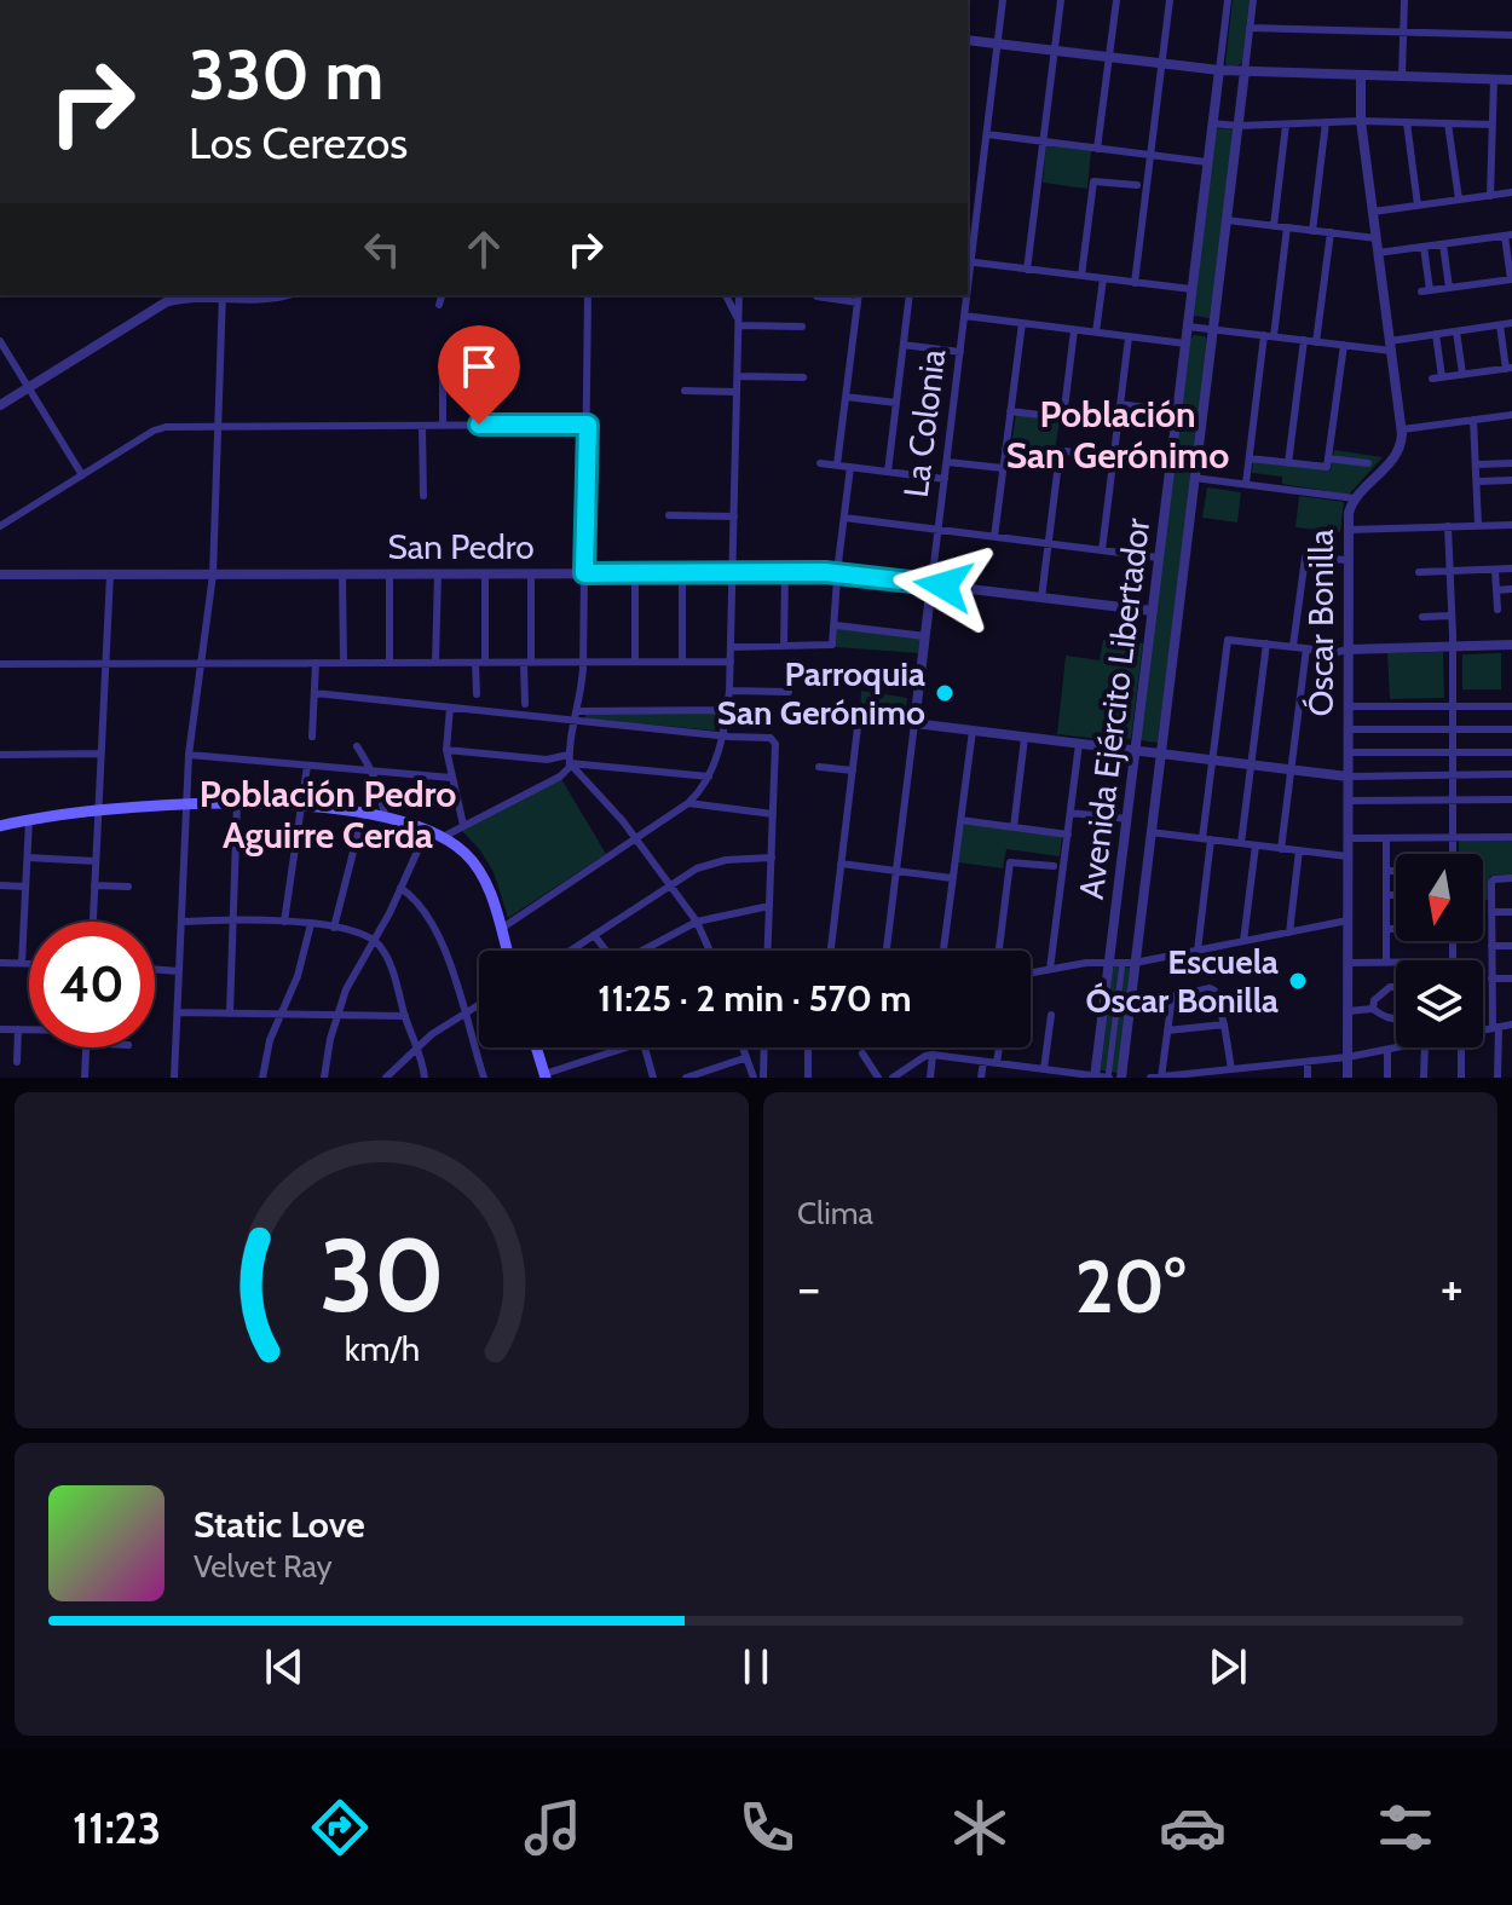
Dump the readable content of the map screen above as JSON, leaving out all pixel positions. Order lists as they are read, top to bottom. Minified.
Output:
{"streets":{"street":["La Colonia","San Pedro","Óscar Bonilla","Avenida Ejército Libertador"]},"crossings":[["La Colonia","San Pedro"],["San Pedro","Avenida Ejército Libertador"]],"districts":["Población San Gerónimo","Población Pedro Aguirre Cerda"],"places":["Parroquia San Gerónimo","Escuela Óscar Bonilla"],"north":"bottom","page":{"turn":["330 m","Los Cerezos"],"limit":"40","trip":"11:25 · 2 min · 570 m","tile":"Clima","heat":["−","20°","+"],"song":["Static Love","Velvet Ray"],"tabs":"11:23","gauge":["30","km/h"]}}
